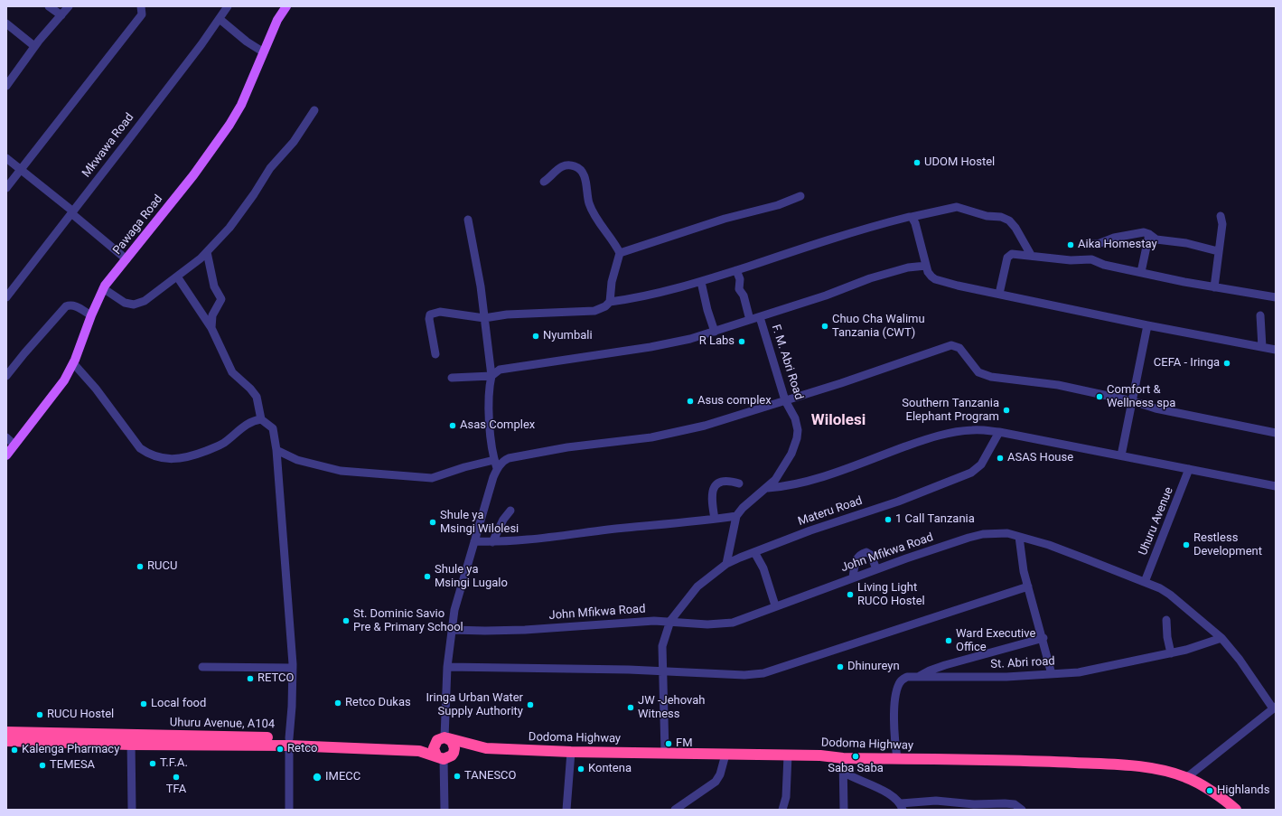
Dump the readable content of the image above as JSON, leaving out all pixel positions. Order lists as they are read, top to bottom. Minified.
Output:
{"streets":{"highway":["Uhuru Avenue, A104","Dodoma Highway"],"main road":["Pawaga Road"],"street":["Mkwawa Road","F. M. Abri Road","Materu Road","Uhuru Avenue","John Mfikwa Road","St. Abri road"]},"crossings":[["Materu Road","John Mfikwa Road"],["Uhuru Avenue","John Mfikwa Road"],["John Mfikwa Road","St. Abri road"],["St. Abri road","Dodoma Highway"]],"districts":["Wilolesi"],"places":["UDOM Hostel","Aika Homestay","Chuo Cha Walimu Tanzania (CWT)","Nyumbali","R Labs","CEFA - Iringa","Comfort & Wellness spa","Asus complex","Southern Tanzania Elephant Program","Asas Complex","ASAS House","1 Call Tanzania","Shule ya Msingi Wilolesi","Restless Development","RUCU","Shule ya Msingi Lugalo","Living Light RUCO Hostel","St. Dominic Savio Pre & Primary School","Ward Executive Office","Dhinureyn","RETCO","Retco Dukas","Local food","Iringa Urban Water Supply Authority","JW -Jehovah Witness","RUCU Hostel","FM","Retco","Kalenga Pharmacy","Saba Saba","T.F.A.","TEMESA","Kontena","TANESCO","TFA","IMECC","Highlands"]}
